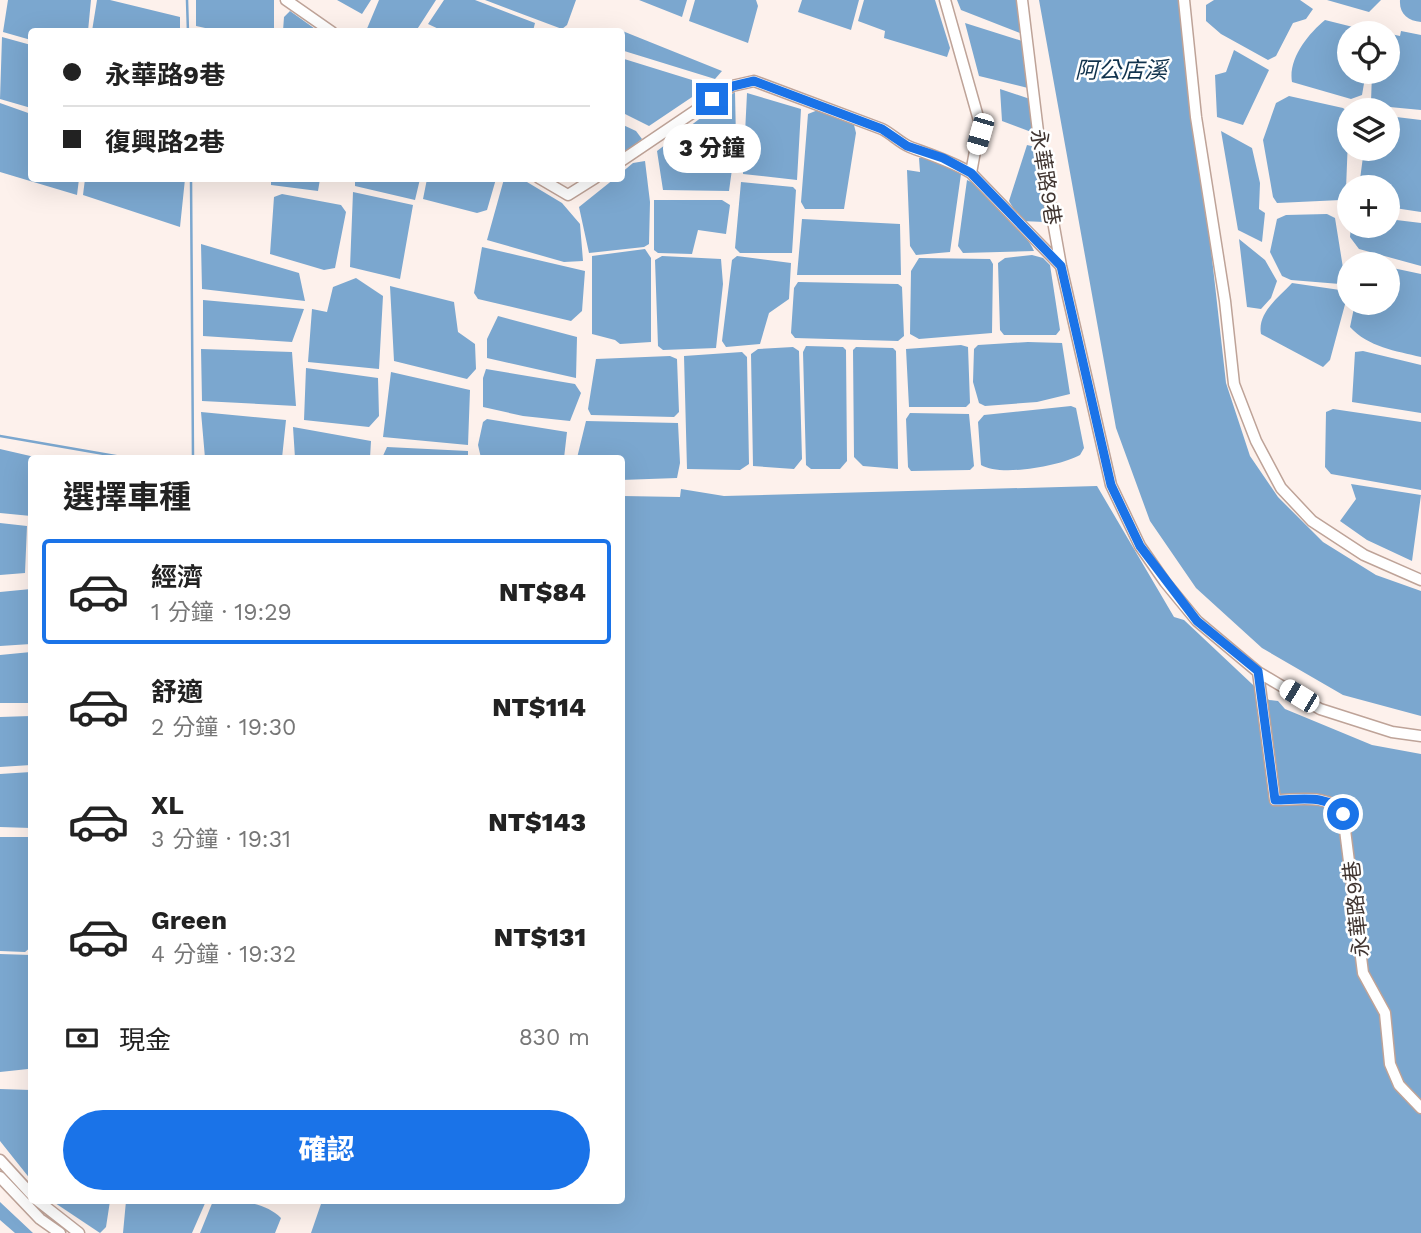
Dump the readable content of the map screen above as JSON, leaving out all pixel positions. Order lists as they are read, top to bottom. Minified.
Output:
{"streets":{"street":["永華路9巷"]},"water":["阿公店溪"],"page":{"map_buttons":["+","−"],"banner":["永華路9巷","復興路2巷"],"bubble":"3 分鐘","heading":"選擇車種","list":[{"name":"經濟","note":"1 分鐘 · 19:29","value":"NT$84"},{"name":"舒適","note":"2 分鐘 · 19:30","value":"NT$114"},{"name":"XL","note":"3 分鐘 · 19:31","value":"NT$143"},{"name":"Green","note":"4 分鐘 · 19:32","value":"NT$131"}],"pay":["現金","830 m"],"buttons":"確認"}}
